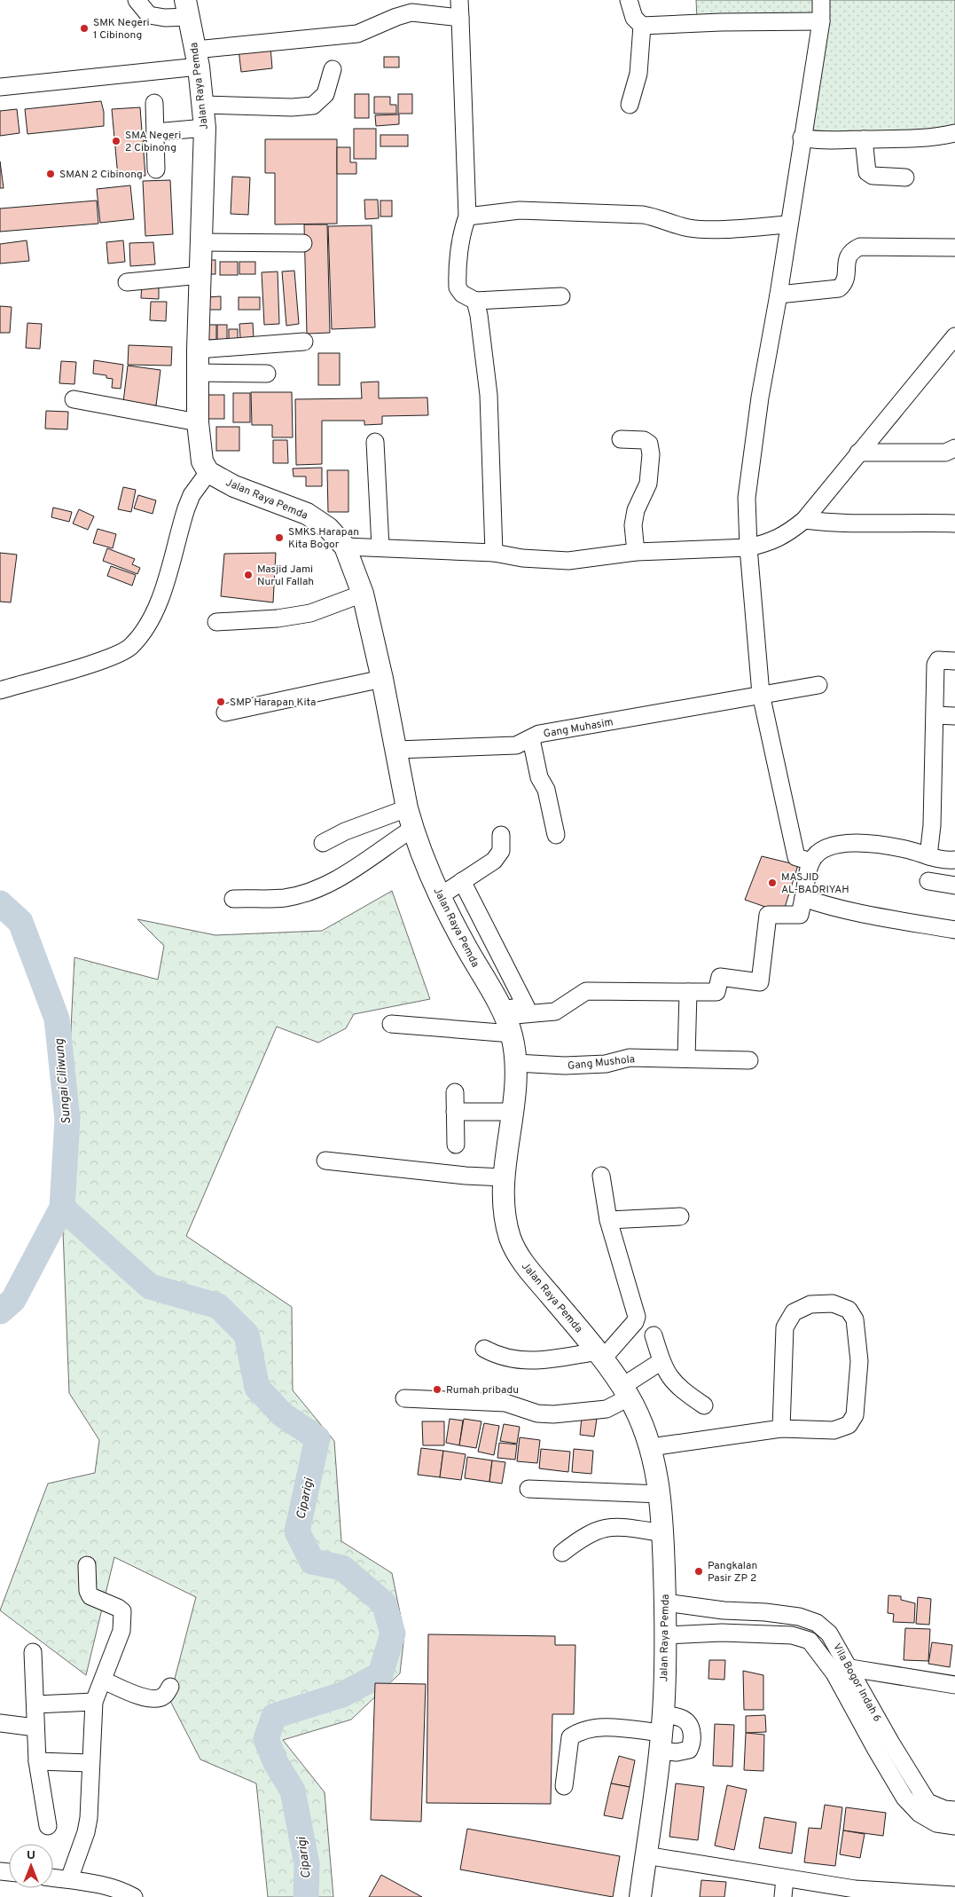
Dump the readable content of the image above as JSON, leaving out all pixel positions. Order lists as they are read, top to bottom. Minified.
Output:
{"streets":{"main road":["Jalan Raya Pemda"],"street":["Gang Muhasim","Gang Mushola","Vila Bogor Indah 6"]},"crossings":[["Jalan Raya Pemda","Gang Muhasim"],["Jalan Raya Pemda","Gang Mushola"],["Jalan Raya Pemda","Vila Bogor Indah 6"]],"water":["Sungai Ciliwung","Ciparigi"],"places":["SMK Negeri 1 Cibinong","SMA Negeri 2 Cibinong","SMAN 2 Cibinong","SMKS Harapan Kita Bogor","Masjid Jami Nurul Fallah","SMP Harapan Kita","MASJID AL-BADRIYAH","Rumah pribadu","Pangkalan Pasir ZP 2"],"north":"top"}
